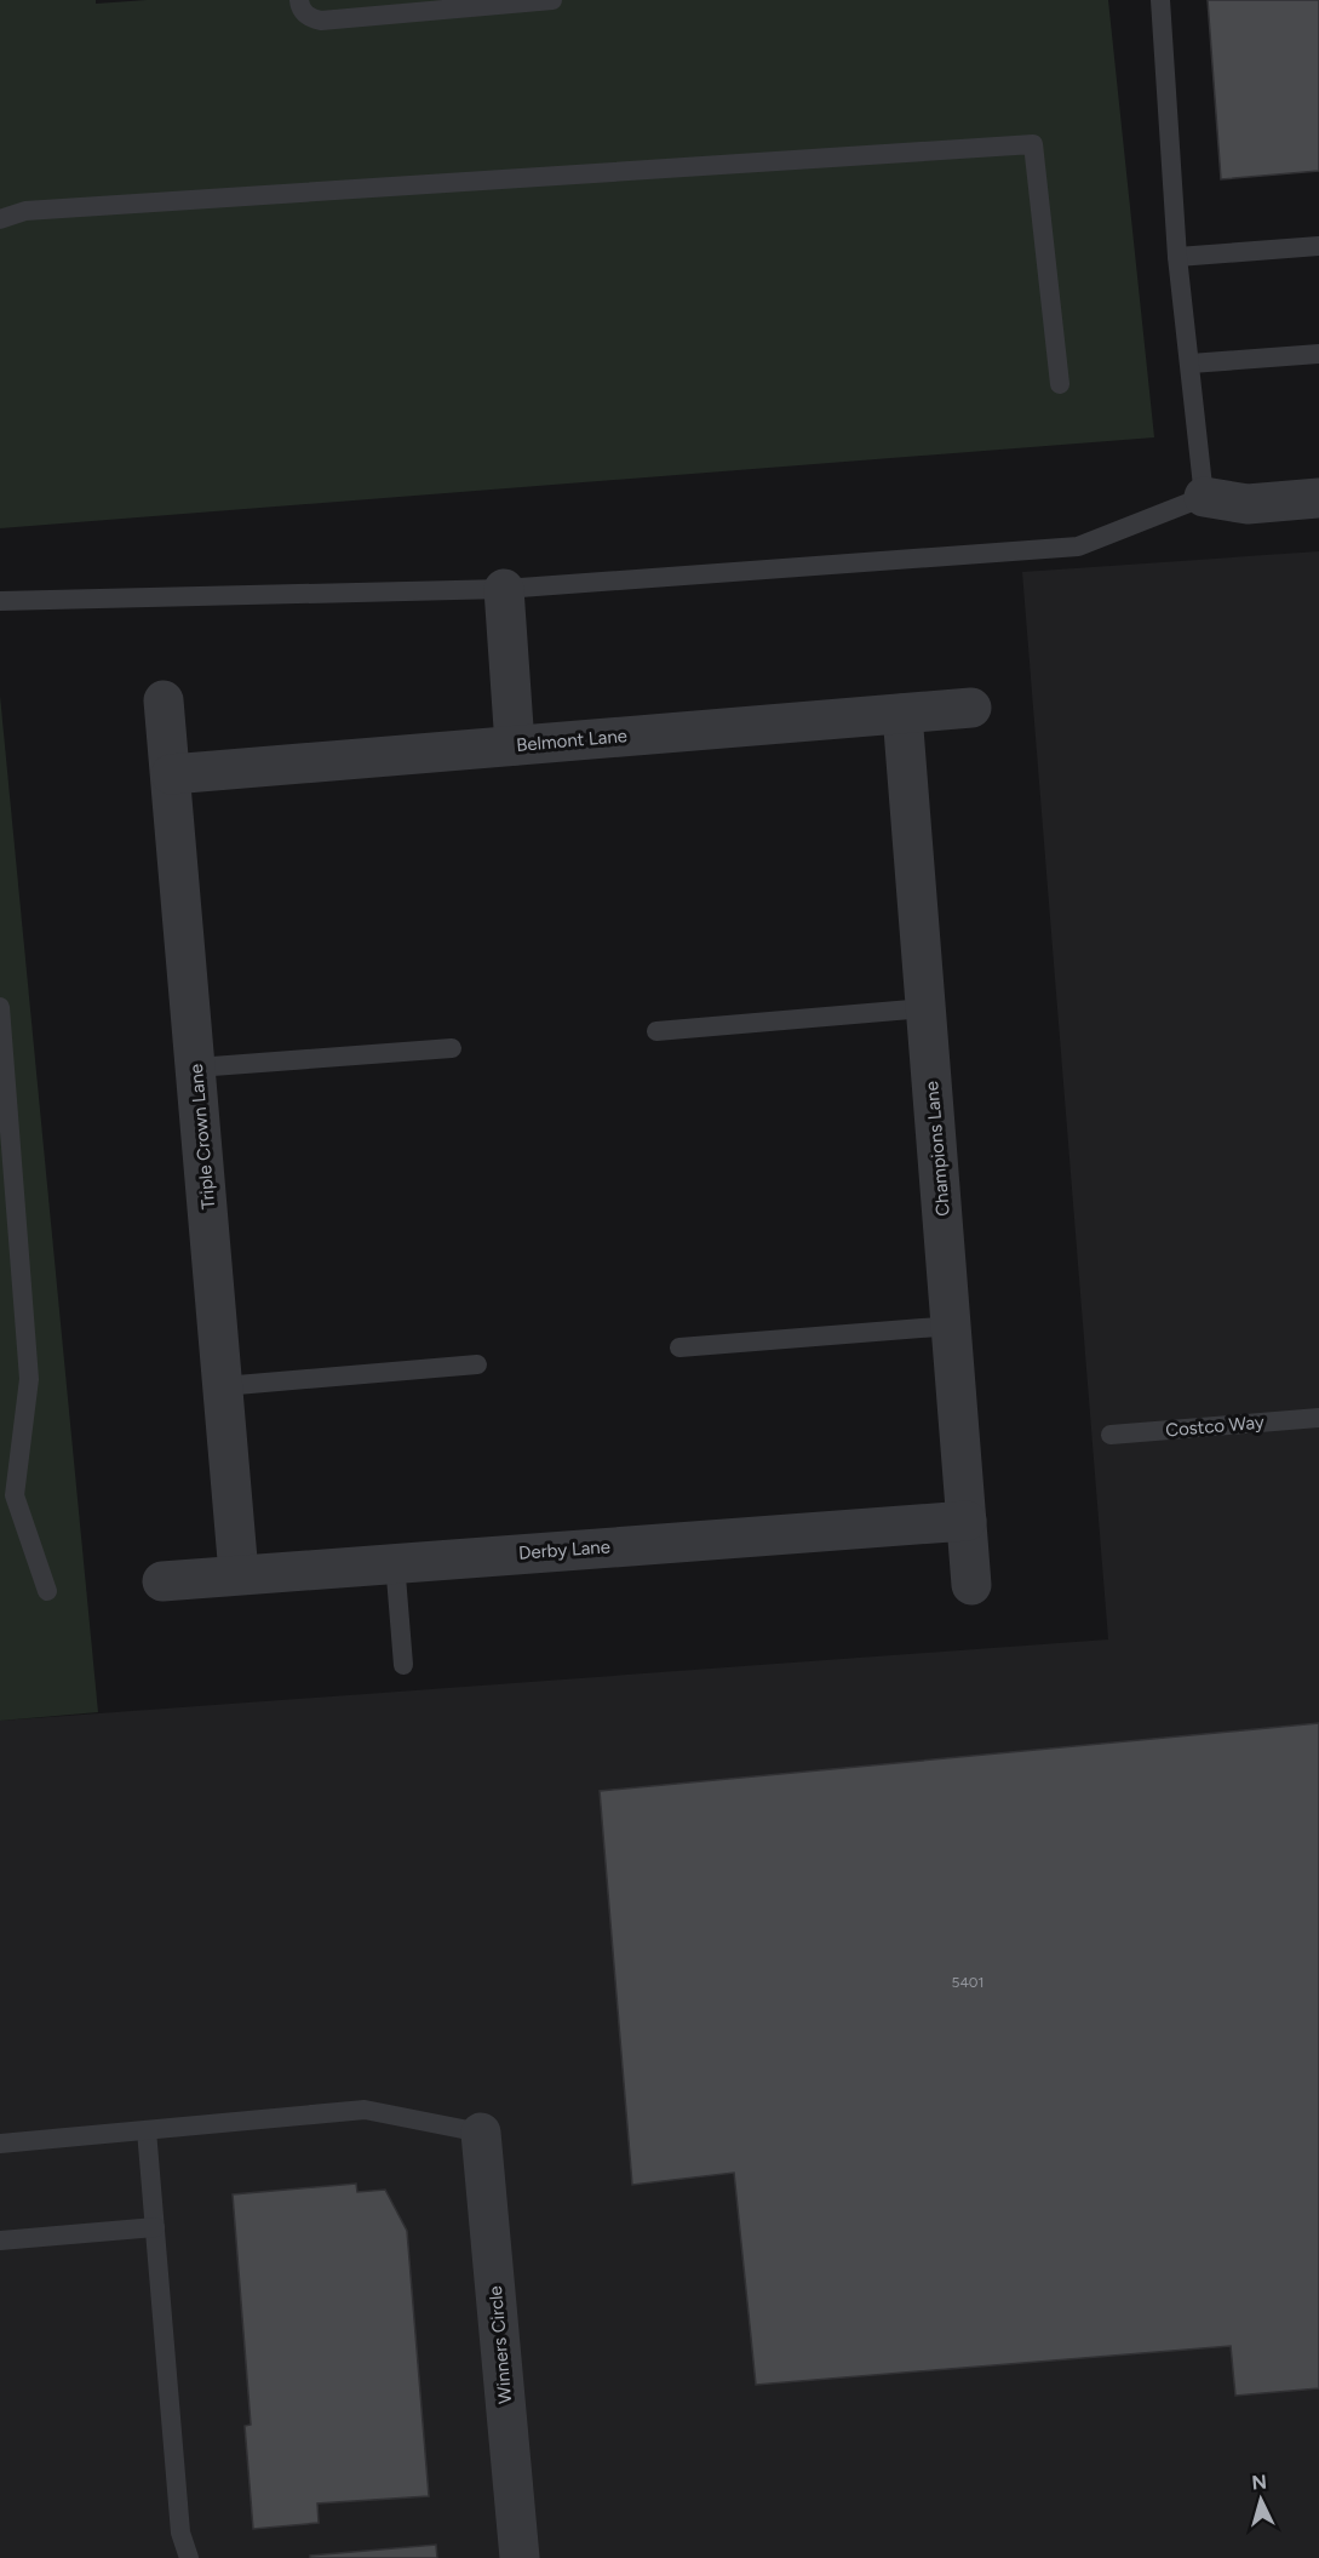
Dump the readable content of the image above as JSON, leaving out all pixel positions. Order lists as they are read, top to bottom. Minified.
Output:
{"streets":{"street":["Belmont Lane","Triple Crown Lane","Champions Lane","Derby Lane","Winners Circle"],"lane":["Costco Way"]},"crossings":[["Belmont Lane","Triple Crown Lane"],["Belmont Lane","Champions Lane"],["Triple Crown Lane","Derby Lane"],["Champions Lane","Derby Lane"]],"house_numbers":["5401"],"north":"top"}
